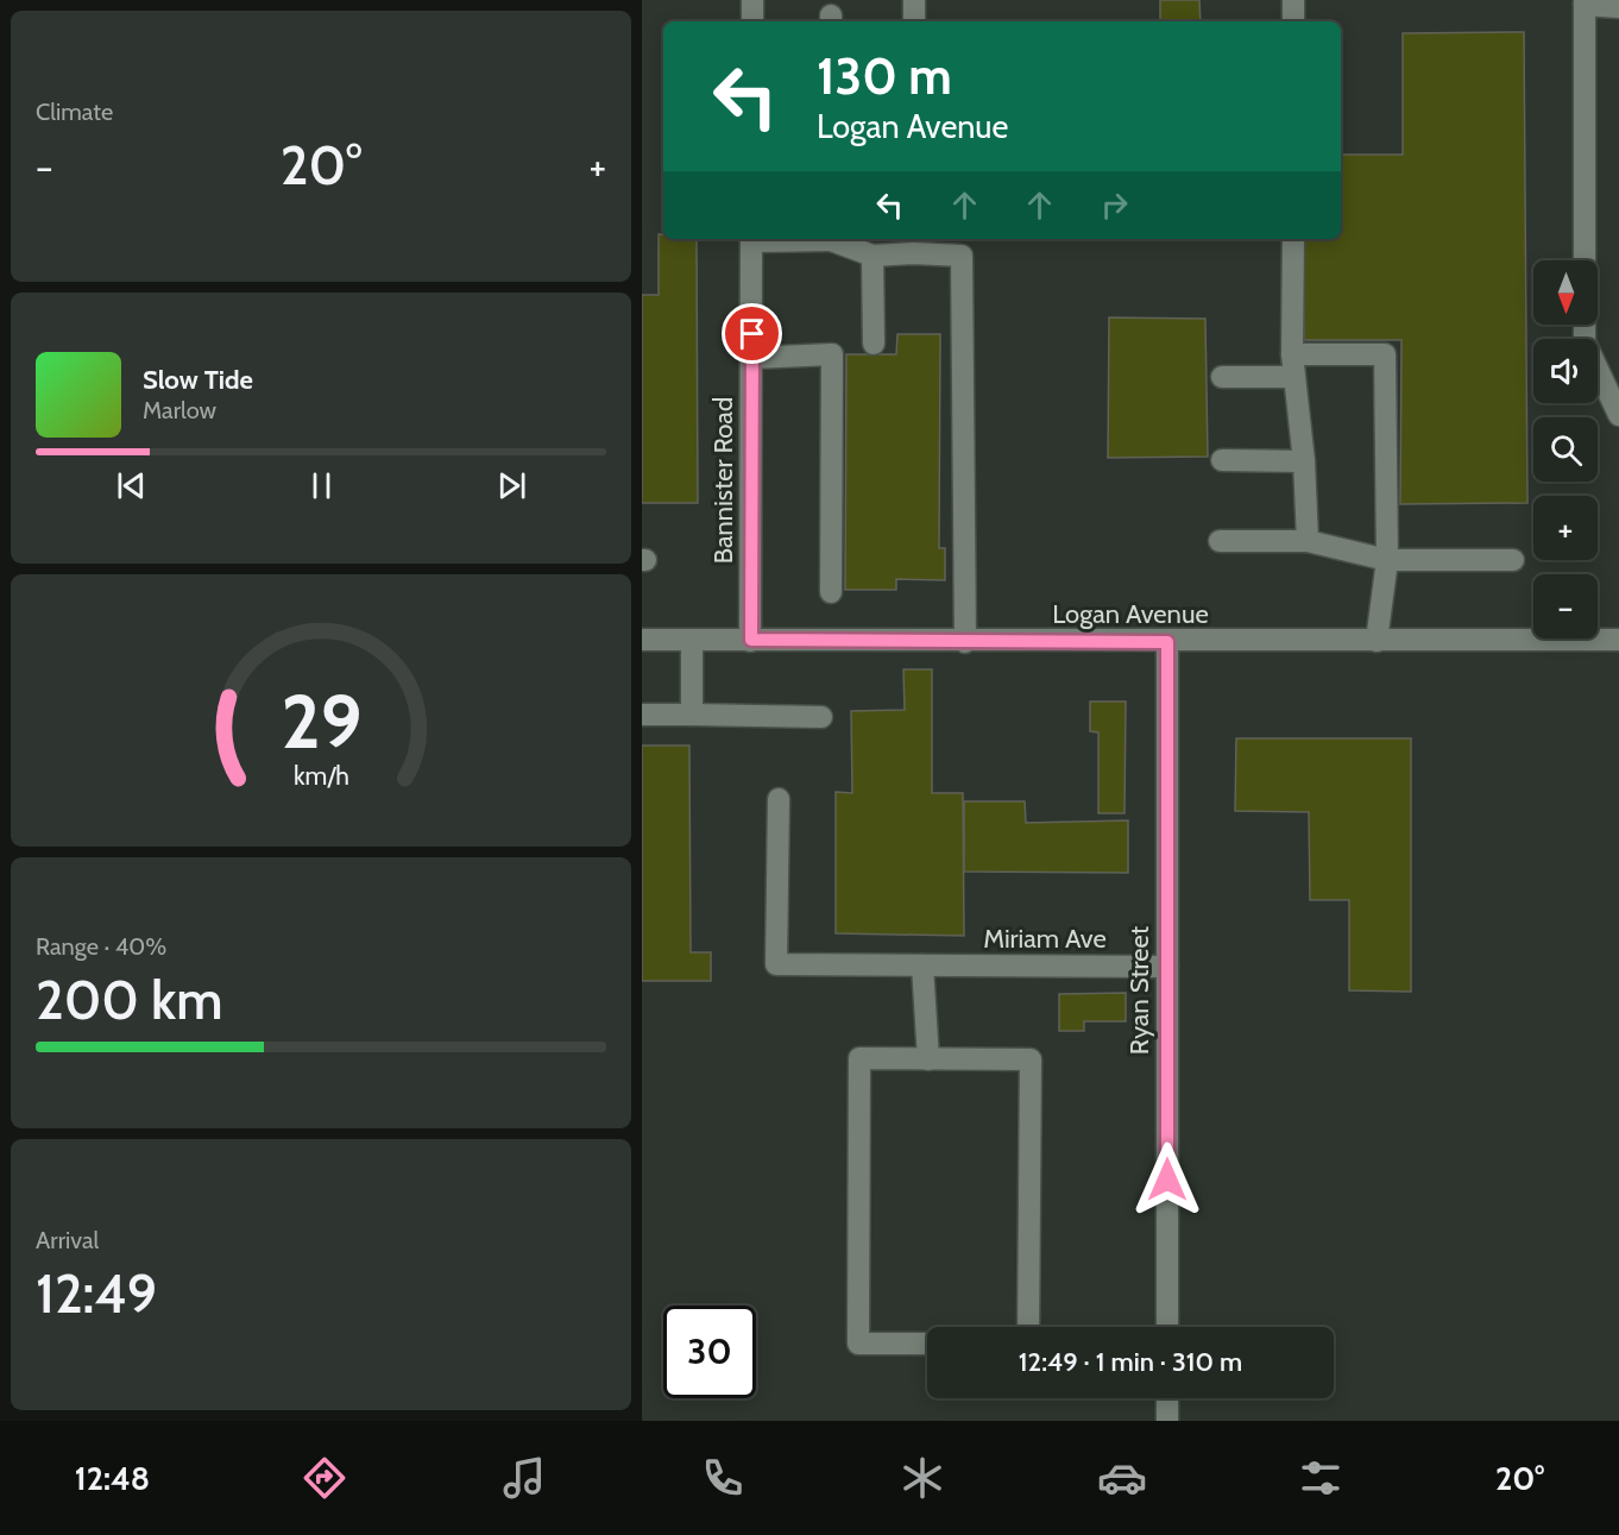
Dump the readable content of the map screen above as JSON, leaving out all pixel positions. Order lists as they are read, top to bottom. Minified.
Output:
{"streets":{"street":["Bannister Road","Logan Avenue","Miriam Ave","Ryan Street"]},"crossings":[["Bannister Road","Logan Avenue"],["Logan Avenue","Ryan Street"],["Miriam Ave","Ryan Street"]],"north":"bottom","page":{"tile":["Climate",["Range · 40%","200 km"],["Arrival","12:49"]],"turn":["130 m","Logan Avenue"],"heat":["−","20°","+"],"map_buttons":["+","−"],"song":["Slow Tide","Marlow"],"limit":"30","trip":"12:49 · 1 min · 310 m","tabs":["12:48","20°"],"gauge":["29","km/h"]}}
